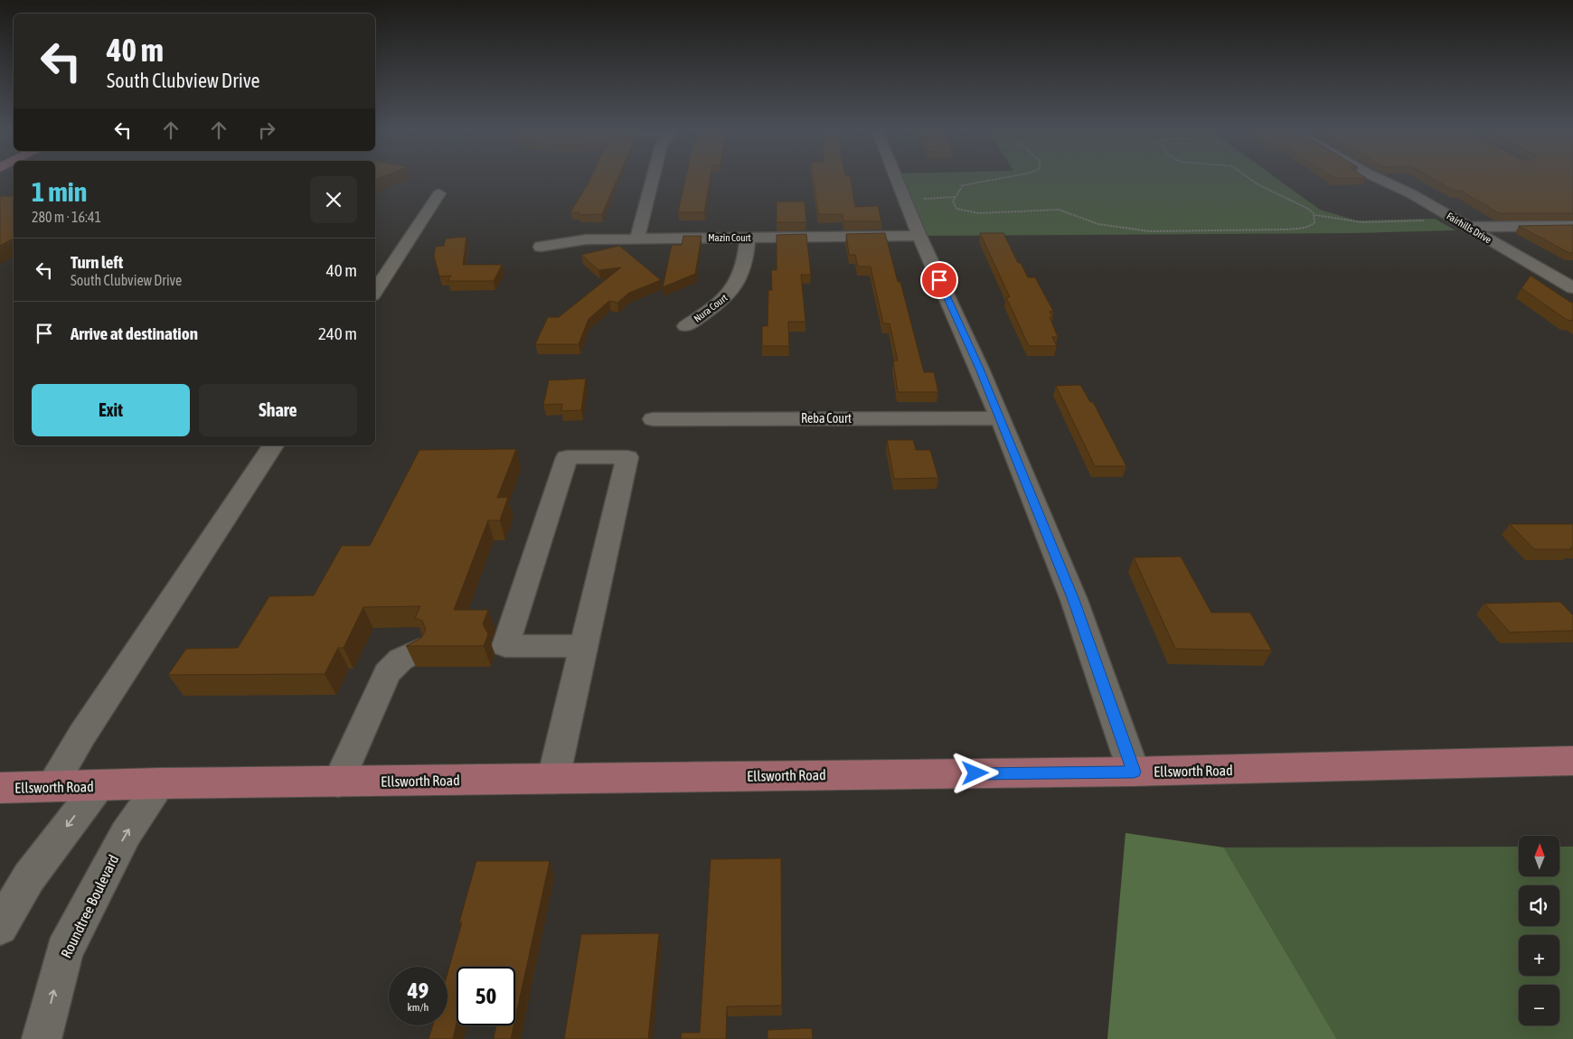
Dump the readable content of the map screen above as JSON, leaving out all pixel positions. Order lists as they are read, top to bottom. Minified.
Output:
{"streets":{"main road":["Ellsworth Road"],"street":["Fairhills Drive","Mazin Court","Nura Court","Reba Court","Roundtree Boulevard"]},"crossings":[["Mazin Court","Nura Court"],["Ellsworth Road","Roundtree Boulevard"]],"north":"top","page":{"turn":["40 m","South Clubview Drive"],"heading":["1 min","280 m · 16:41"],"list":[{"name":"Turn left","note":"South Clubview Drive","value":"40 m"},{"name":"Arrive at destination","value":"240 m"}],"buttons":["Exit","Share"],"map_buttons":["+","−"],"speed":"49 km/h","limit":"50"}}
